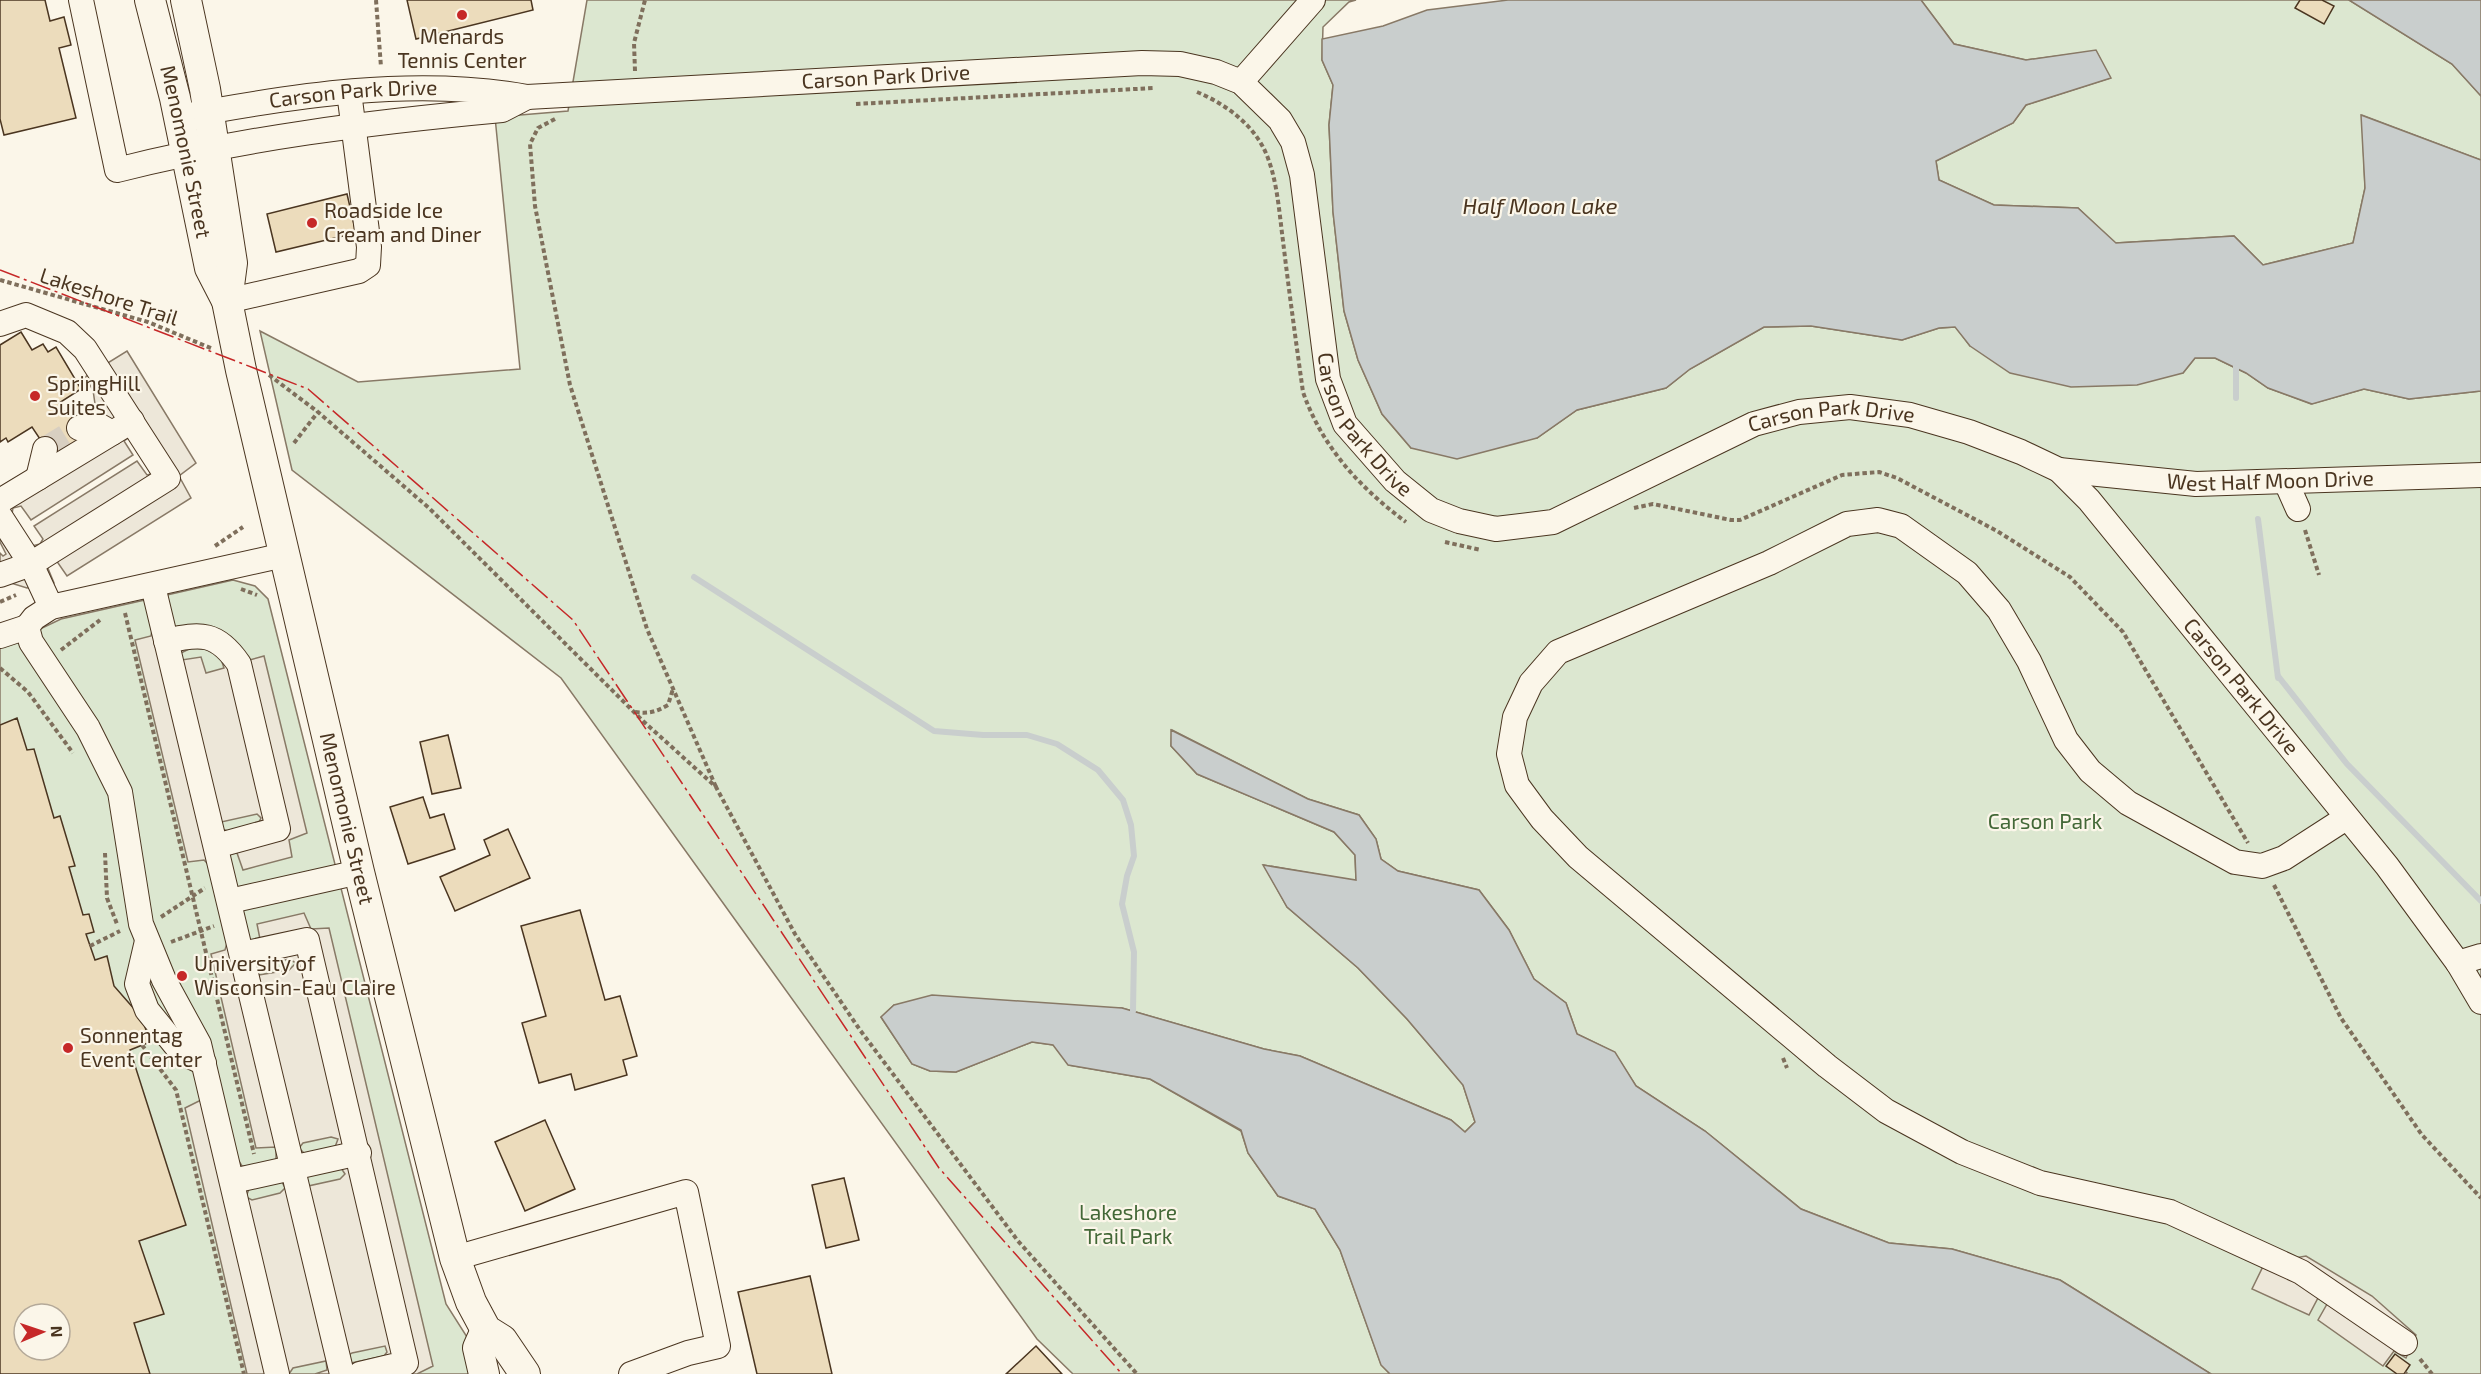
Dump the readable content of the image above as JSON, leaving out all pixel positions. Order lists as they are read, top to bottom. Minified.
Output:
{"streets":{"main road":["Menomonie Street"],"street":["Carson Park Drive","West Half Moon Drive"],"path":["Lakeshore Trail"]},"crossings":[["Carson Park Drive","Menomonie Street"],["Carson Park Drive","West Half Moon Drive"]],"water":["Half Moon Lake"],"parks":["Carson Park","Lakeshore Trail Park"],"places":["Menards Tennis Center","Roadside Ice Cream and Diner","SpringHill Suites","University of Wisconsin-Eau Claire","Sonnentag Event Center"],"north":"right"}
